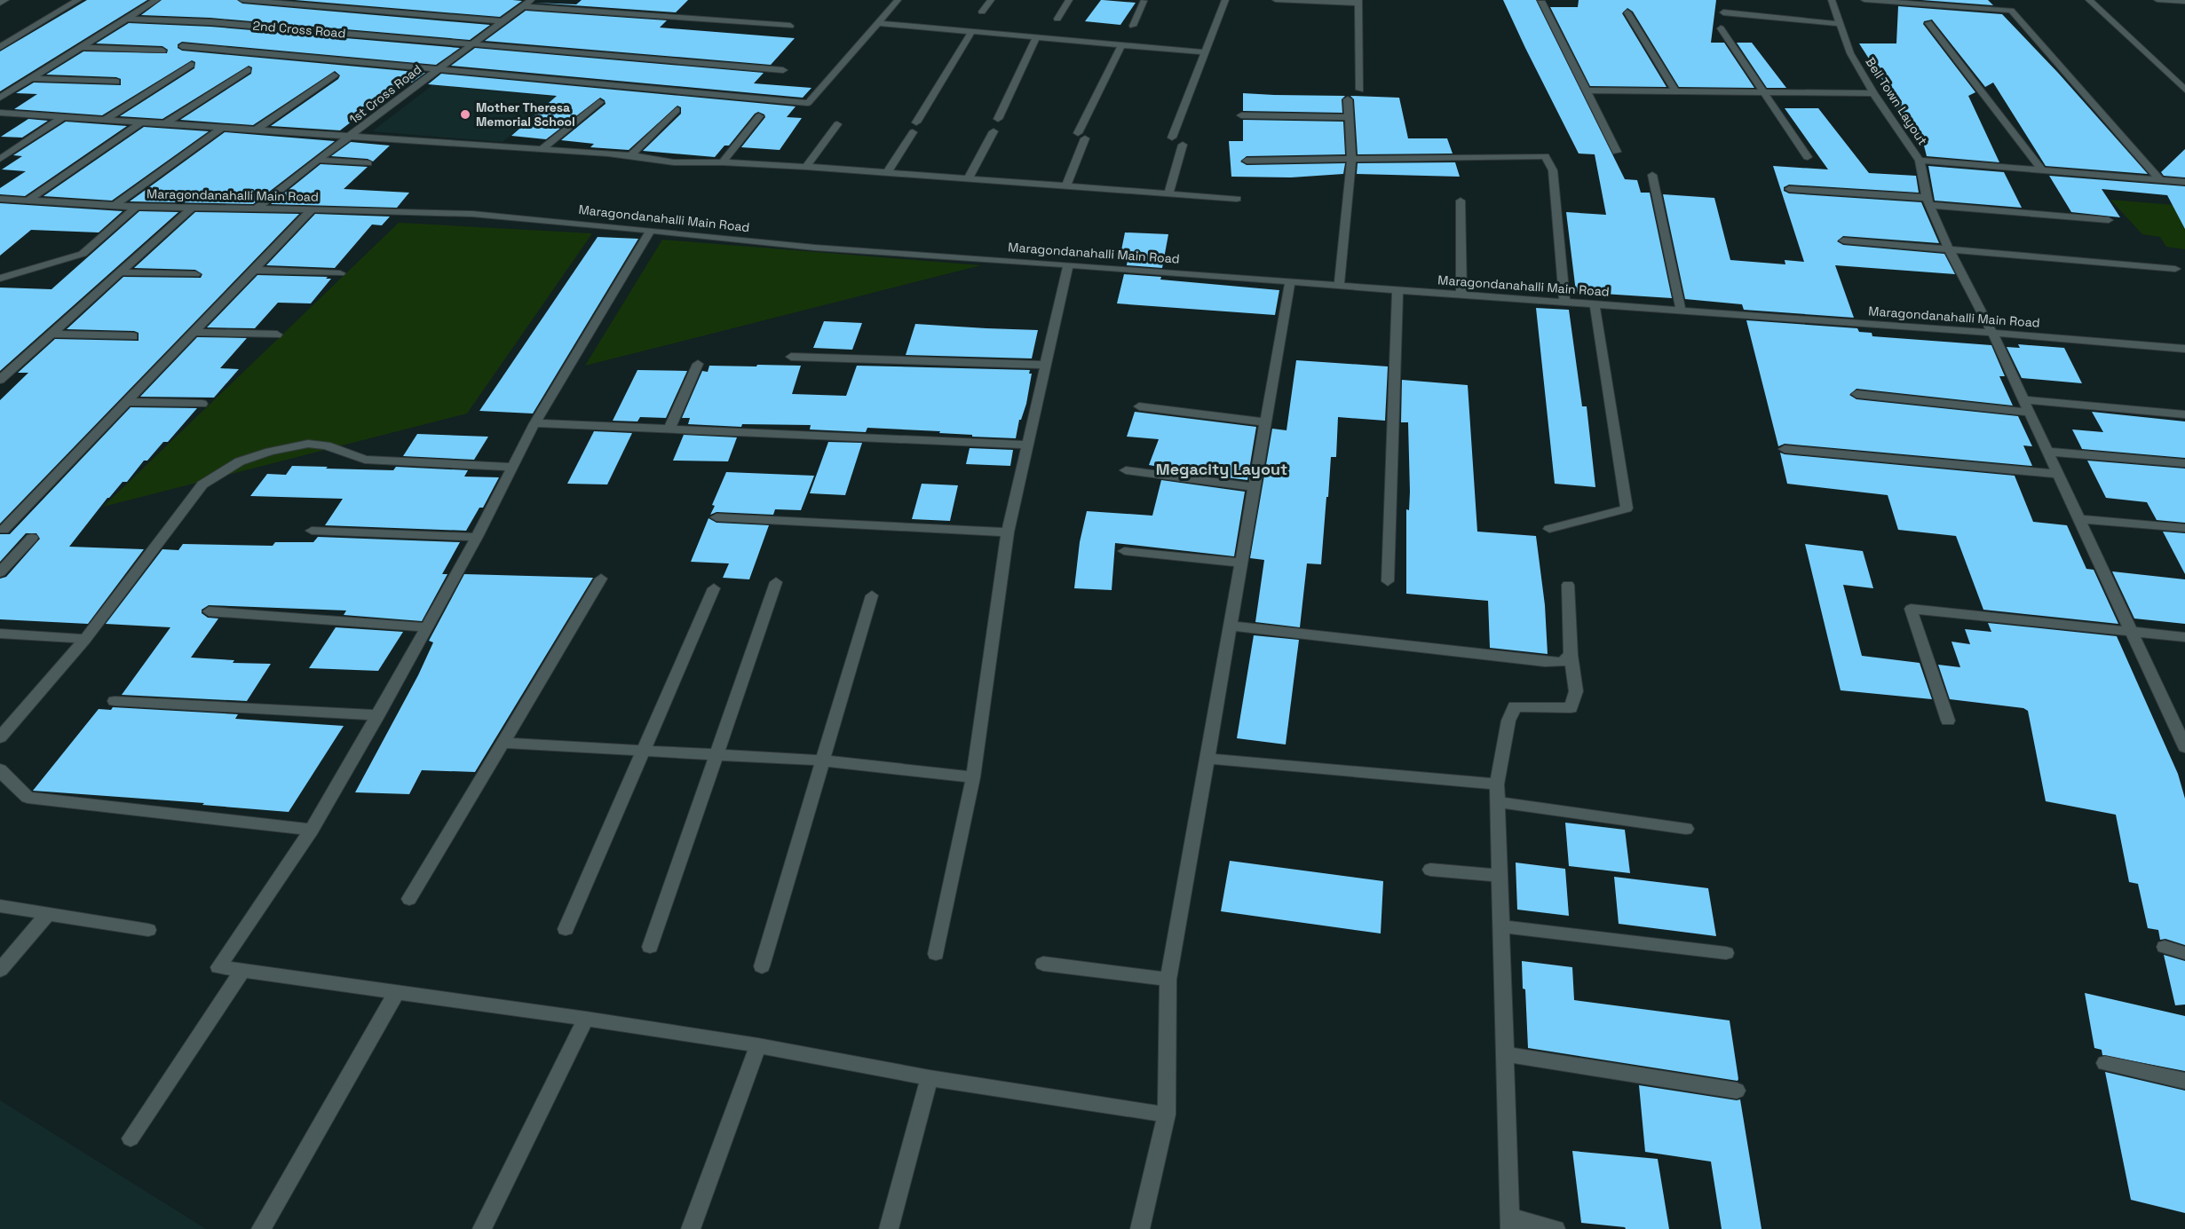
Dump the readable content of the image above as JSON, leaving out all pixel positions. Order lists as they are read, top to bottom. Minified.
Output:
{"streets":{"street":["2nd Cross Road","1st Cross Road","Bell Town Layout","Maragondanahalli Main Road"]},"crossings":[["2nd Cross Road","1st Cross Road"],["1st Cross Road","Maragondanahalli Main Road"],["Bell Town Layout","Maragondanahalli Main Road"]],"districts":["Megacity Layout"],"places":["Mother Theresa Memorial School"]}
